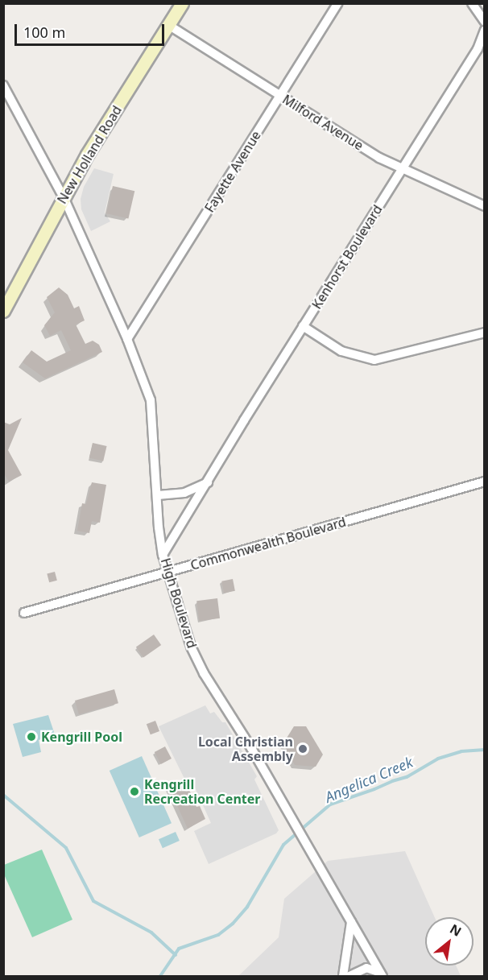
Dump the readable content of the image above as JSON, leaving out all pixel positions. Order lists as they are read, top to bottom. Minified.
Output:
{"streets":{"main road":["New Holland Road"],"street":["Milford Avenue","Fayette Avenue","Kenhorst Boulevard","Commonwealth Boulevard","High Boulevard"]},"crossings":[["Milford Avenue","New Holland Road"],["Milford Avenue","Fayette Avenue"],["Milford Avenue","Kenhorst Boulevard"],["New Holland Road","High Boulevard"],["Fayette Avenue","High Boulevard"],["Kenhorst Boulevard","High Boulevard"],["Commonwealth Boulevard","High Boulevard"]],"water":["Angelica Creek"],"places":["Kengrill Pool","Local Christian Assembly","Kengrill Recreation Center"],"scale_bar":"100 m","north":"top right"}
